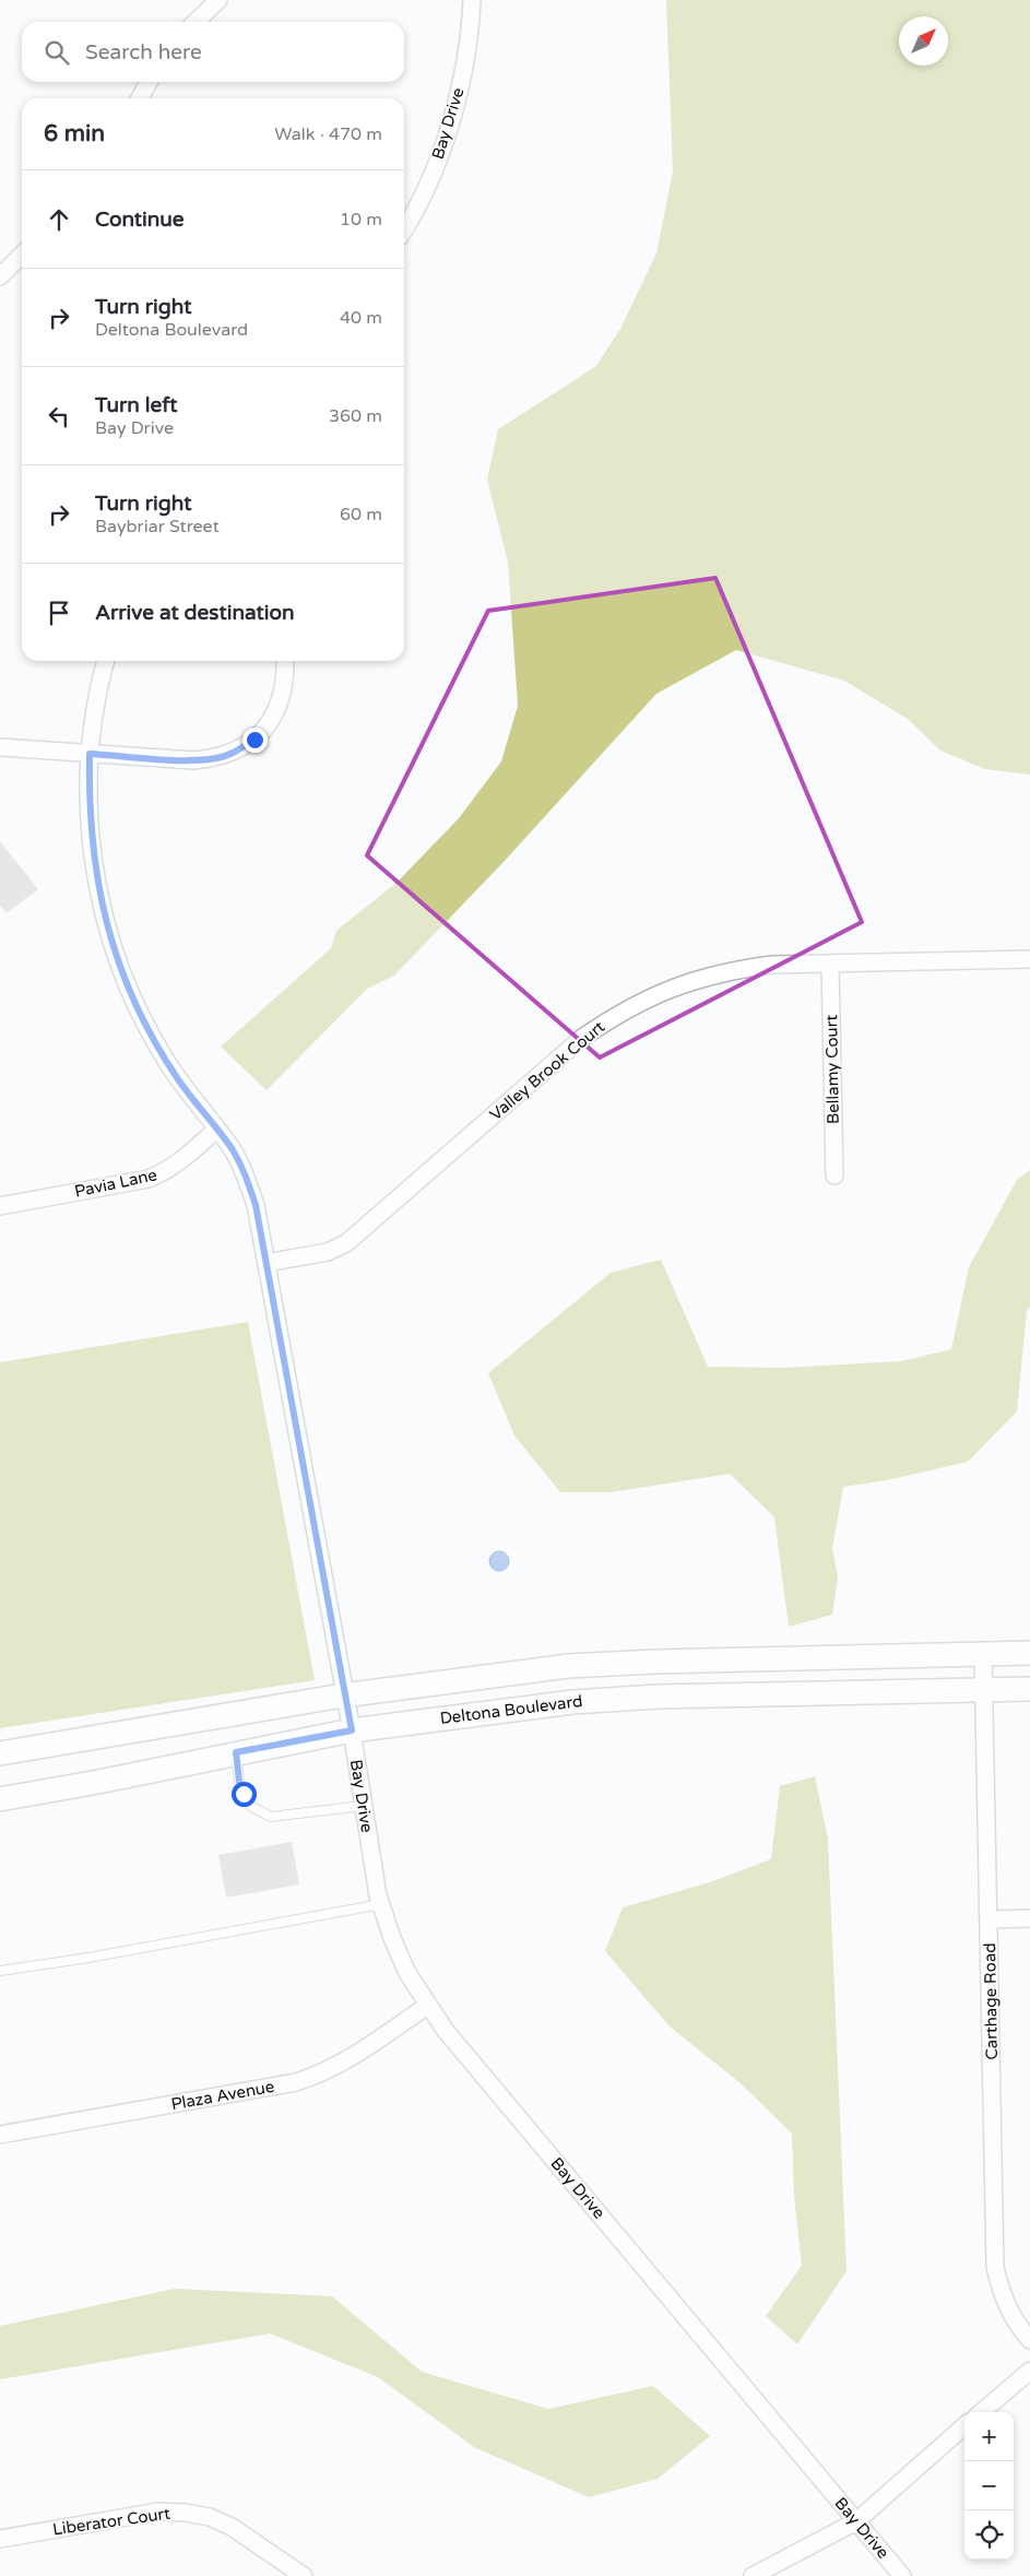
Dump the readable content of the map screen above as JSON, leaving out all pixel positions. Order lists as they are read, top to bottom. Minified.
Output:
{"streets":{"main road":["Deltona Boulevard"],"street":["Bay Drive","Bellamy Court","Valley Brook Court","Pavia Lane","Carthage Road","Plaza Avenue","Liberator Court"]},"crossings":[["Bay Drive","Valley Brook Court"],["Bay Drive","Pavia Lane"],["Bay Drive","Deltona Boulevard"],["Bay Drive","Plaza Avenue"],["Bellamy Court","Valley Brook Court"],["Deltona Boulevard","Carthage Road"]],"north":"top right","page":{"search":"Search here","heading":["6 min","Walk · 470 m"],"list":[["Continue","10 m"],["Turn right","Deltona Boulevard","40 m"],["Turn left","Bay Drive","360 m"],["Turn right","Baybriar Street","60 m"],"Arrive at destination"],"map_buttons":["+","−"]}}
